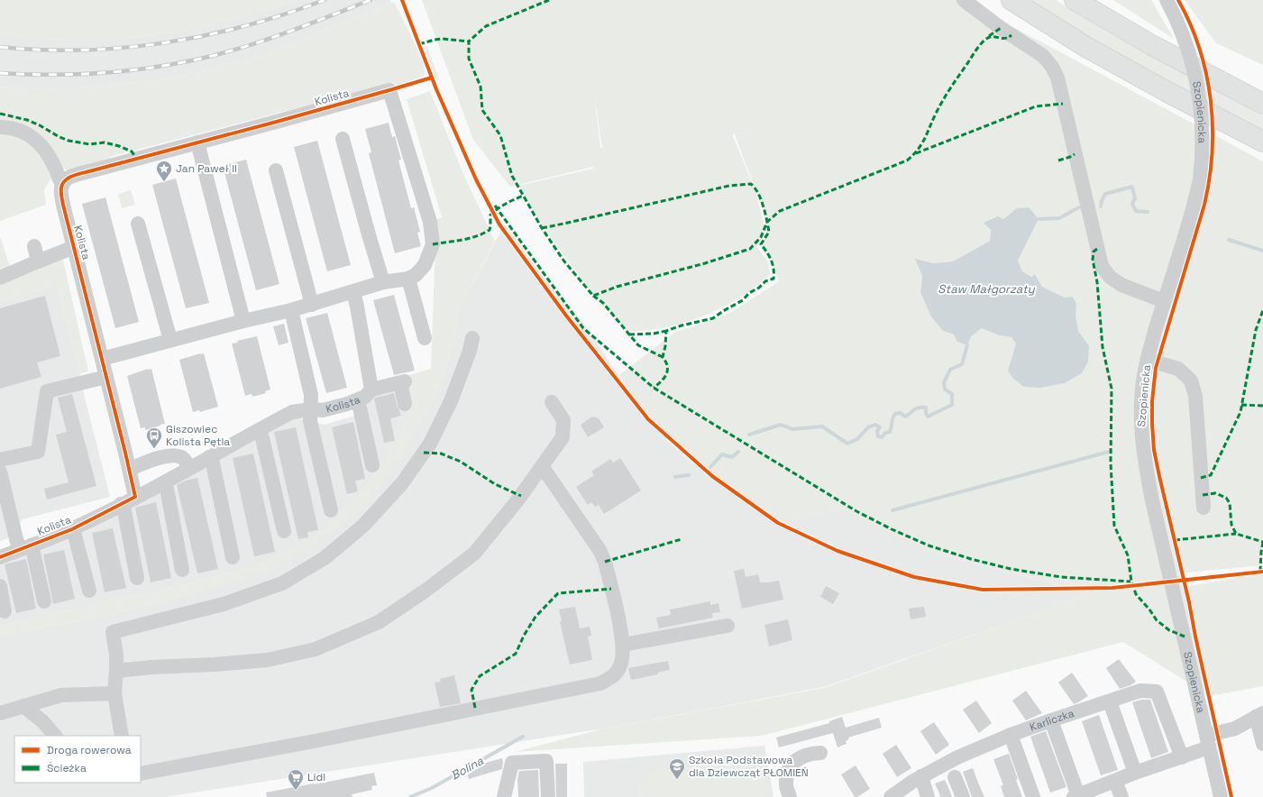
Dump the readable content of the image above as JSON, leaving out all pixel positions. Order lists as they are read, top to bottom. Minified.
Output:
{"streets":{"street":["Kolista","Szopienicka","Karliczka"]},"water":["Staw Małgorzaty","Bolina"],"places":{"place":["Jan Paweł II"],"bus stop":["Giszowiec Kolista Pętla"],"school or university":["Szkoła Podstawowa dla Dziewcząt PŁOMIEŃ"],"supermarket":["Lidl"]},"legend":["Droga rowerowa","Ścieżka"]}
